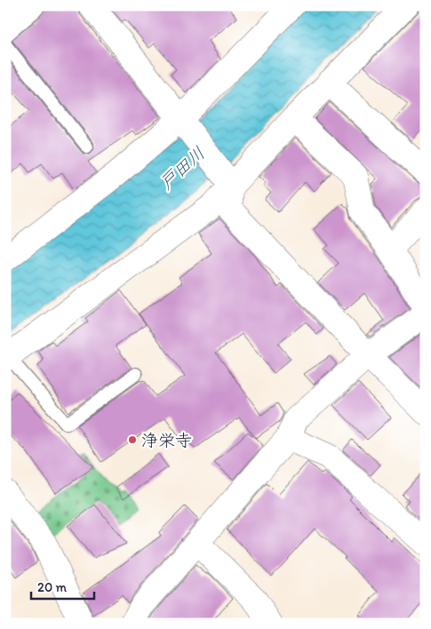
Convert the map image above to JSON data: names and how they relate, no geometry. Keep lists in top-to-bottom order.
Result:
{
  "water": ["戸田川"],
  "places": ["浄栄寺"],
  "scale_bar": "20 m"
}
